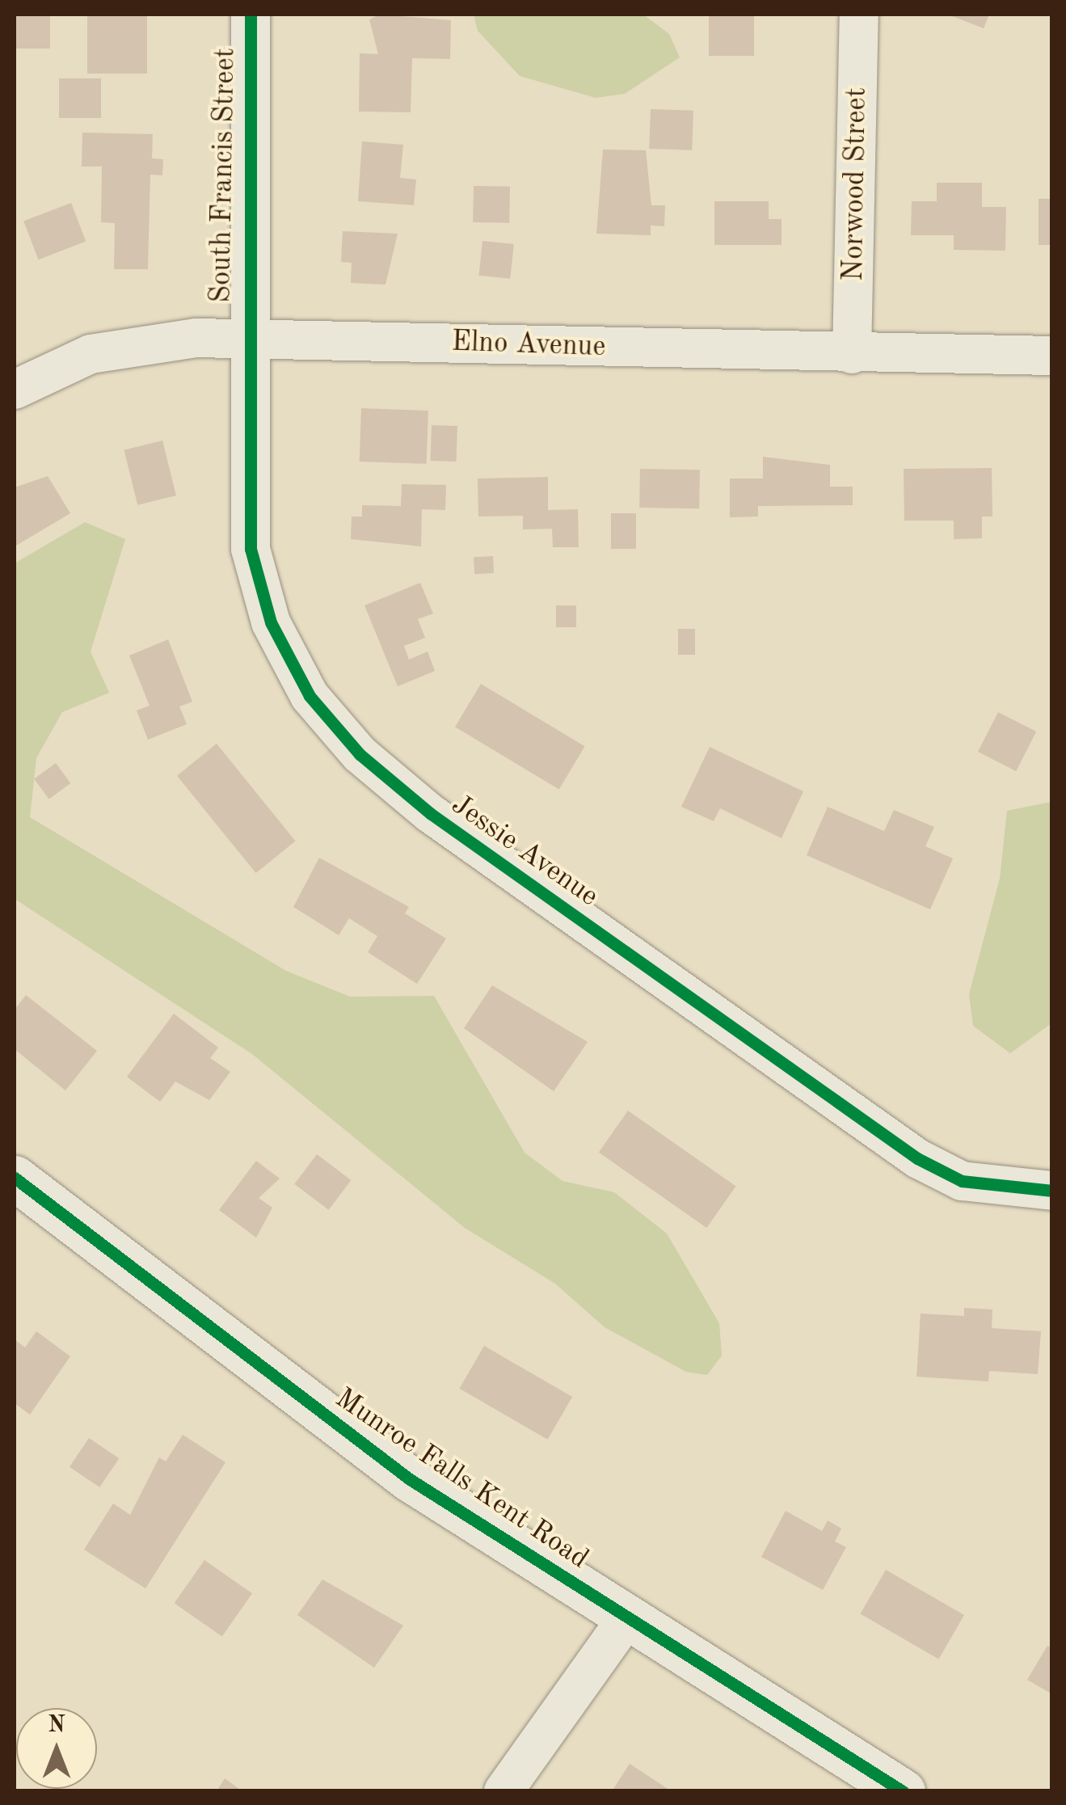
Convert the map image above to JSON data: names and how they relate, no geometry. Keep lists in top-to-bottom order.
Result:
{
  "streets": {
    "street": [
      "South Francis Street",
      "Norwood Street",
      "Elno Avenue",
      "Jessie Avenue",
      "Munroe Falls Kent Road"
    ]
  },
  "crossings": [
    ["South Francis Street", "Elno Avenue"],
    ["South Francis Street", "Jessie Avenue"],
    ["Norwood Street", "Elno Avenue"],
    ["Elno Avenue", "Jessie Avenue"]
  ],
  "north": "top"
}
